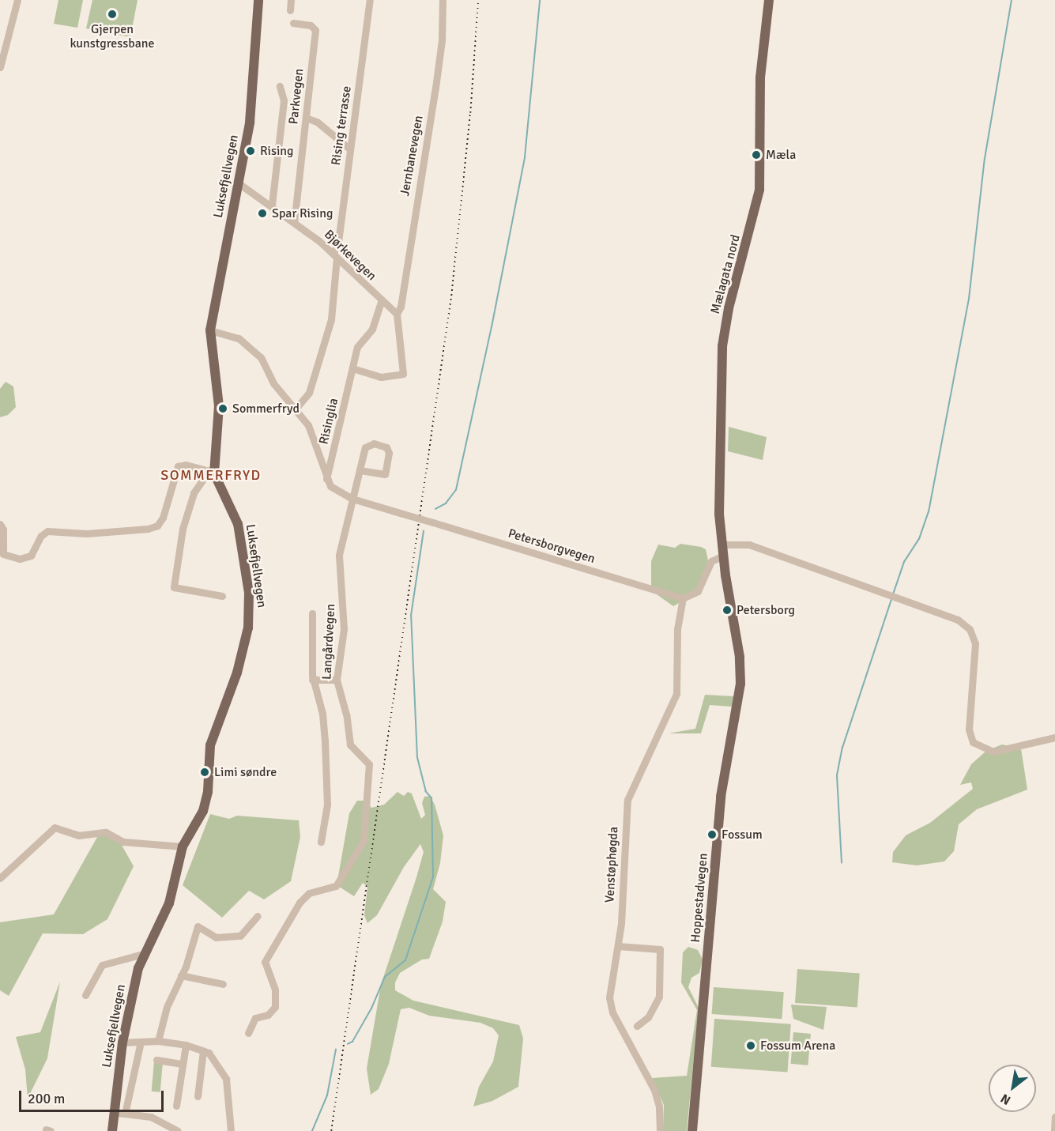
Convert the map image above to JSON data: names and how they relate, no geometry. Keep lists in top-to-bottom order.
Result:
{
  "streets": {
    "main road": ["Luksefjellvegen", "Mælagata nord", "Hoppestadvegen"],
    "street": [
      "Parkvegen",
      "Rising terrasse",
      "Jernbanevegen",
      "Bjørkevegen",
      "Risinglia",
      "Petersborgvegen",
      "Langårdvegen",
      "Venstøphøgda"
    ]
  },
  "crossings": [
    ["Parkvegen", "Bjørkevegen"],
    ["Rising terrasse", "Bjørkevegen"],
    ["Jernbanevegen", "Bjørkevegen"],
    ["Luksefjellvegen", "Bjørkevegen"],
    ["Bjørkevegen", "Risinglia"],
    ["Mælagata nord", "Hoppestadvegen"],
    ["Risinglia", "Petersborgvegen"],
    ["Petersborgvegen", "Langårdvegen"],
    ["Petersborgvegen", "Venstøphøgda"]
  ],
  "districts": ["SOMMERFRYD"],
  "places": [
    "Gjerpen kunstgressbane",
    "Rising",
    "Mæla",
    "Spar Rising",
    "Sommerfryd",
    "Petersborg",
    "Limi søndre",
    "Fossum",
    "Fossum Arena"
  ],
  "scale_bar": "200 m",
  "north": "bottom left"
}
